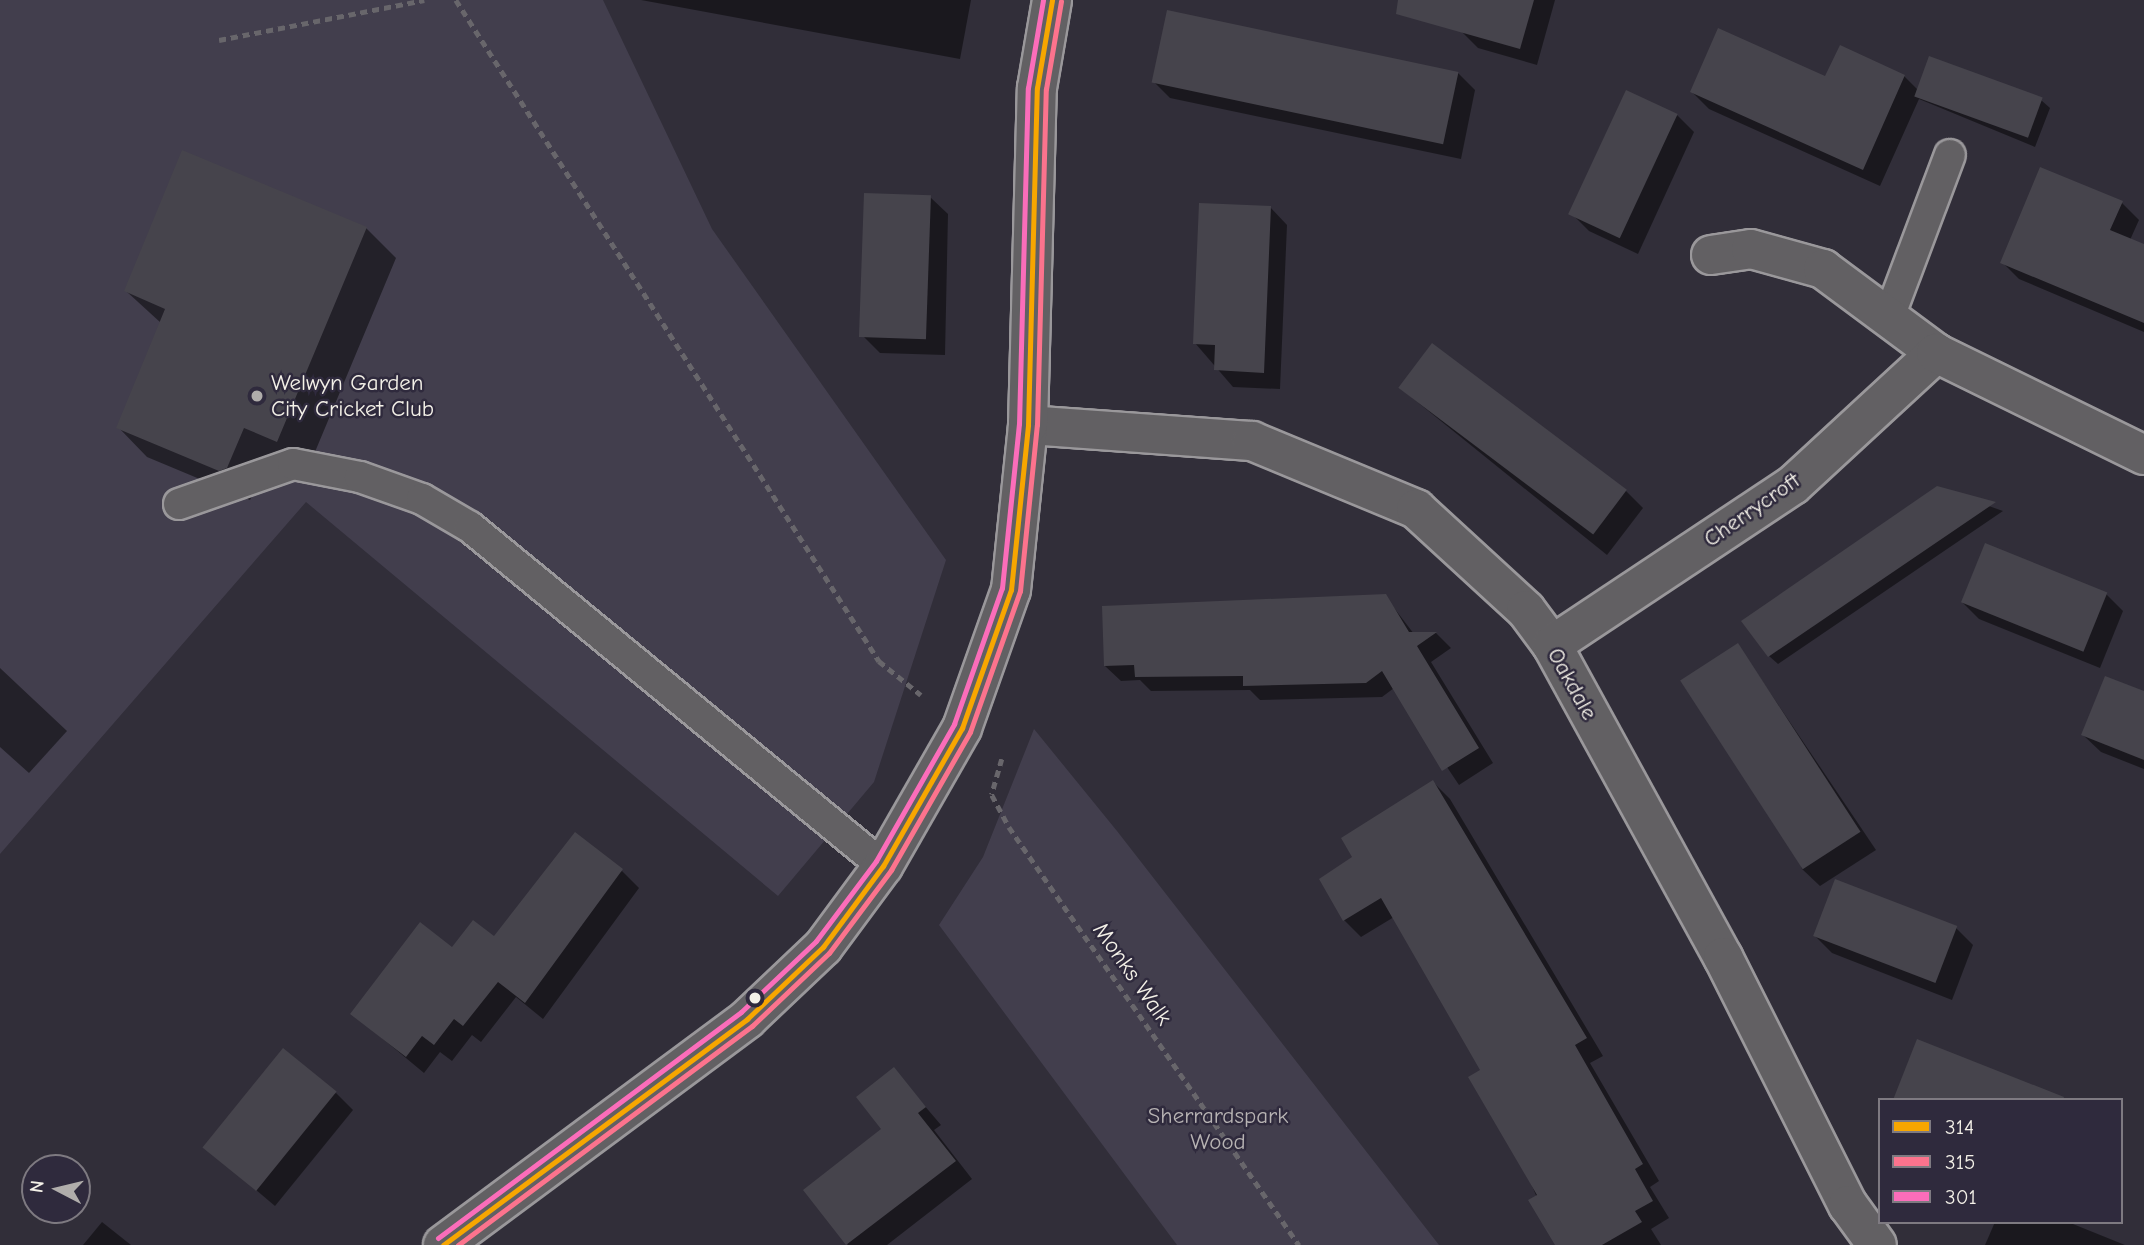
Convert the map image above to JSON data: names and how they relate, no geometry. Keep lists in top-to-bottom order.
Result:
{
  "streets": {
    "street": ["Cherrycroft", "Oakdale"],
    "path": ["Monks Walk"]
  },
  "crossings": [
    ["Cherrycroft", "Oakdale"]
  ],
  "parks": ["Sherrardspark Wood"],
  "places": ["Welwyn Garden City Cricket Club"],
  "lines": ["transit line 314", "transit line 301", "transit line 315"],
  "legend": ["314", "315", "301"],
  "north": "left"
}
